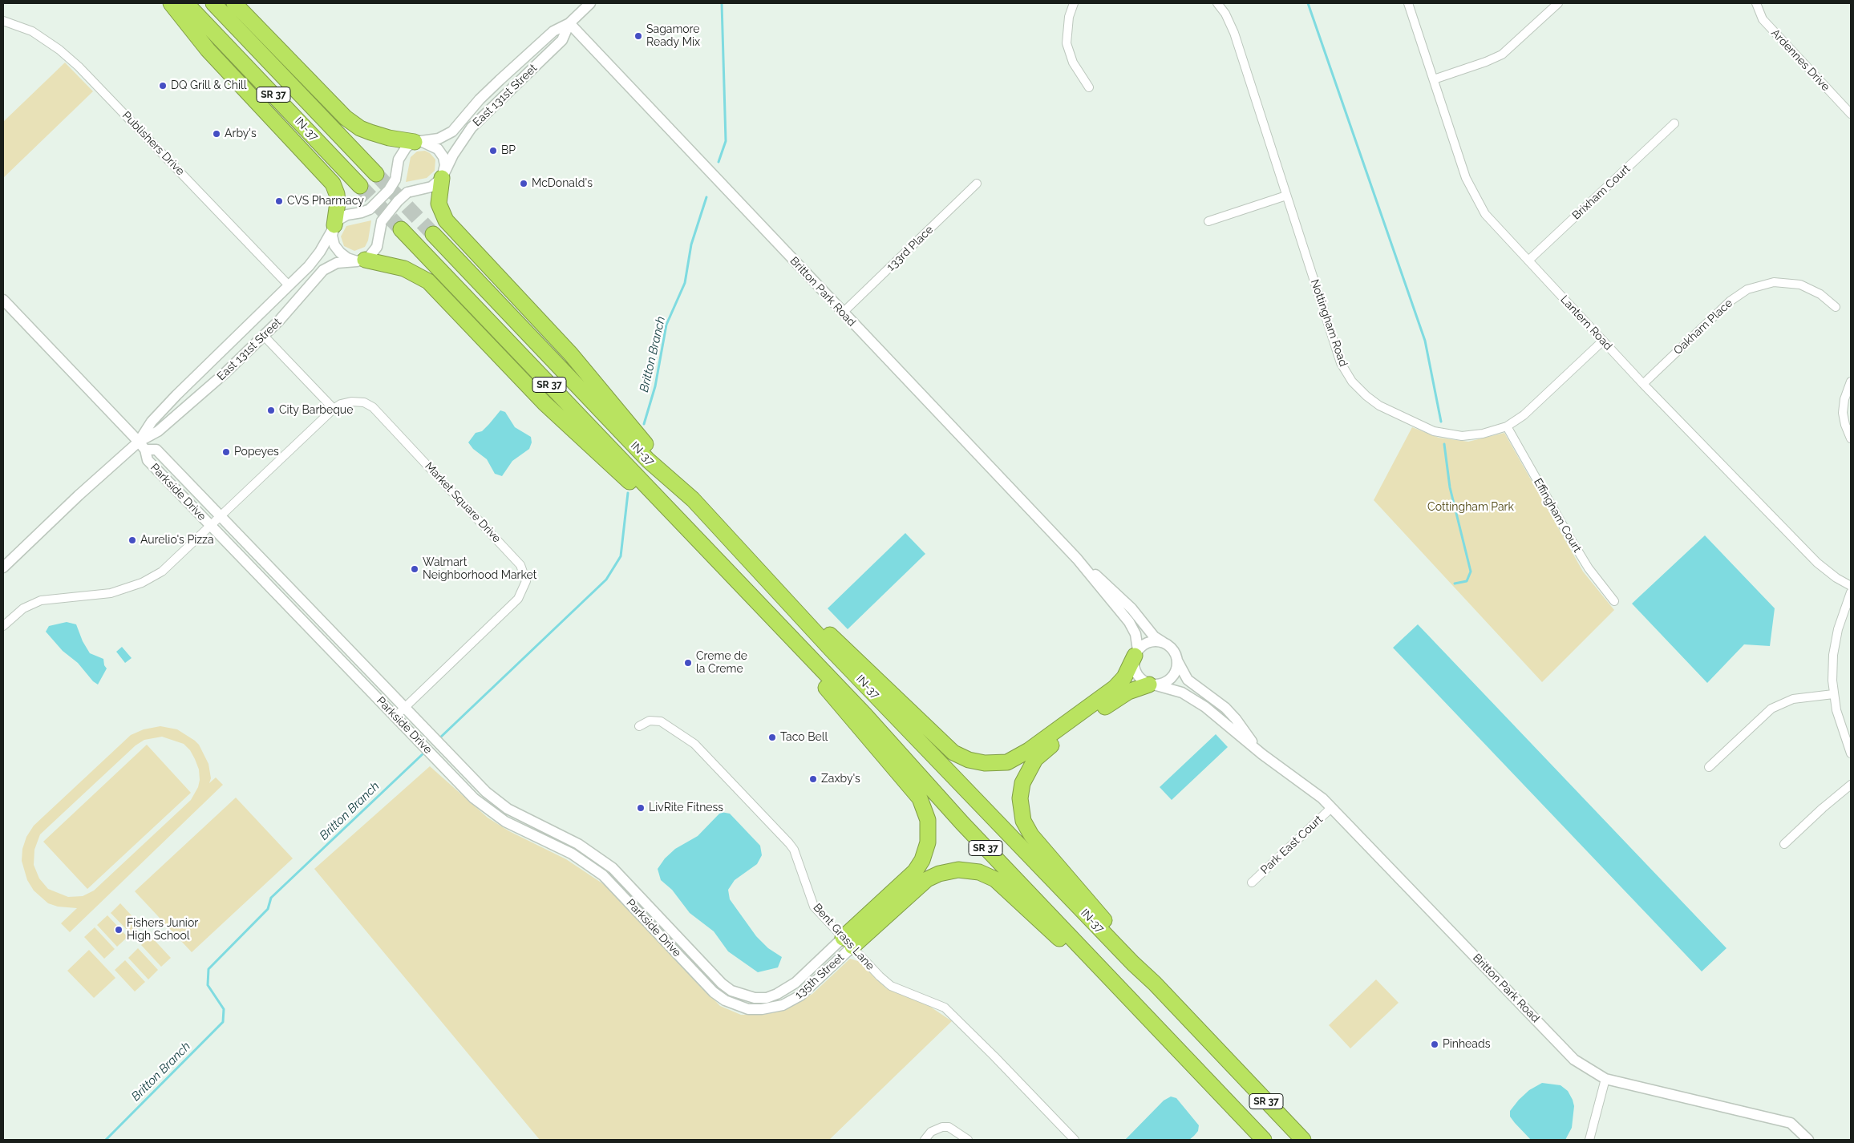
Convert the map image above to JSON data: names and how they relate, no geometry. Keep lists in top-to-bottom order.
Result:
{
  "streets": {
    "highway": ["SR 37", "IN-37"],
    "street": [
      "Ardennes Drive",
      "East 131st Street",
      "Publishers Drive",
      "Brixham Court",
      "133rd Place",
      "Britton Park Road",
      "Nottingham Road",
      "Lantern Road",
      "Oakham Place",
      "Parkside Drive",
      "Market Square Drive",
      "Effingham Court",
      "Park East Court",
      "Bent Grass Lane",
      "135th Street"
    ]
  },
  "crossings": [
    ["East 131st Street", "Publishers Drive"],
    ["East 131st Street", "Britton Park Road"],
    ["East 131st Street", "Parkside Drive"],
    ["Brixham Court", "Lantern Road"],
    ["133rd Place", "Britton Park Road"],
    ["Britton Park Road", "Park East Court"],
    ["Nottingham Road", "Lantern Road"],
    ["Nottingham Road", "Effingham Court"],
    ["Lantern Road", "Oakham Place"],
    ["Parkside Drive", "Market Square Drive"],
    ["Parkside Drive", "135th Street"],
    ["Bent Grass Lane", "135th Street"]
  ],
  "water": ["Britton Branch"],
  "parks": ["Cottingham Park"],
  "places": [
    "Sagamore Ready Mix",
    "DQ Grill & Chill",
    "Arby's",
    "BP",
    "McDonald's",
    "CVS Pharmacy",
    "City Barbeque",
    "Popeyes",
    "Aurelio's Pizza",
    "Walmart Neighborhood Market",
    "Creme de la Creme",
    "Taco Bell",
    "Zaxby's",
    "LivRite Fitness",
    "Fishers Junior High School",
    "Pinheads"
  ]
}
